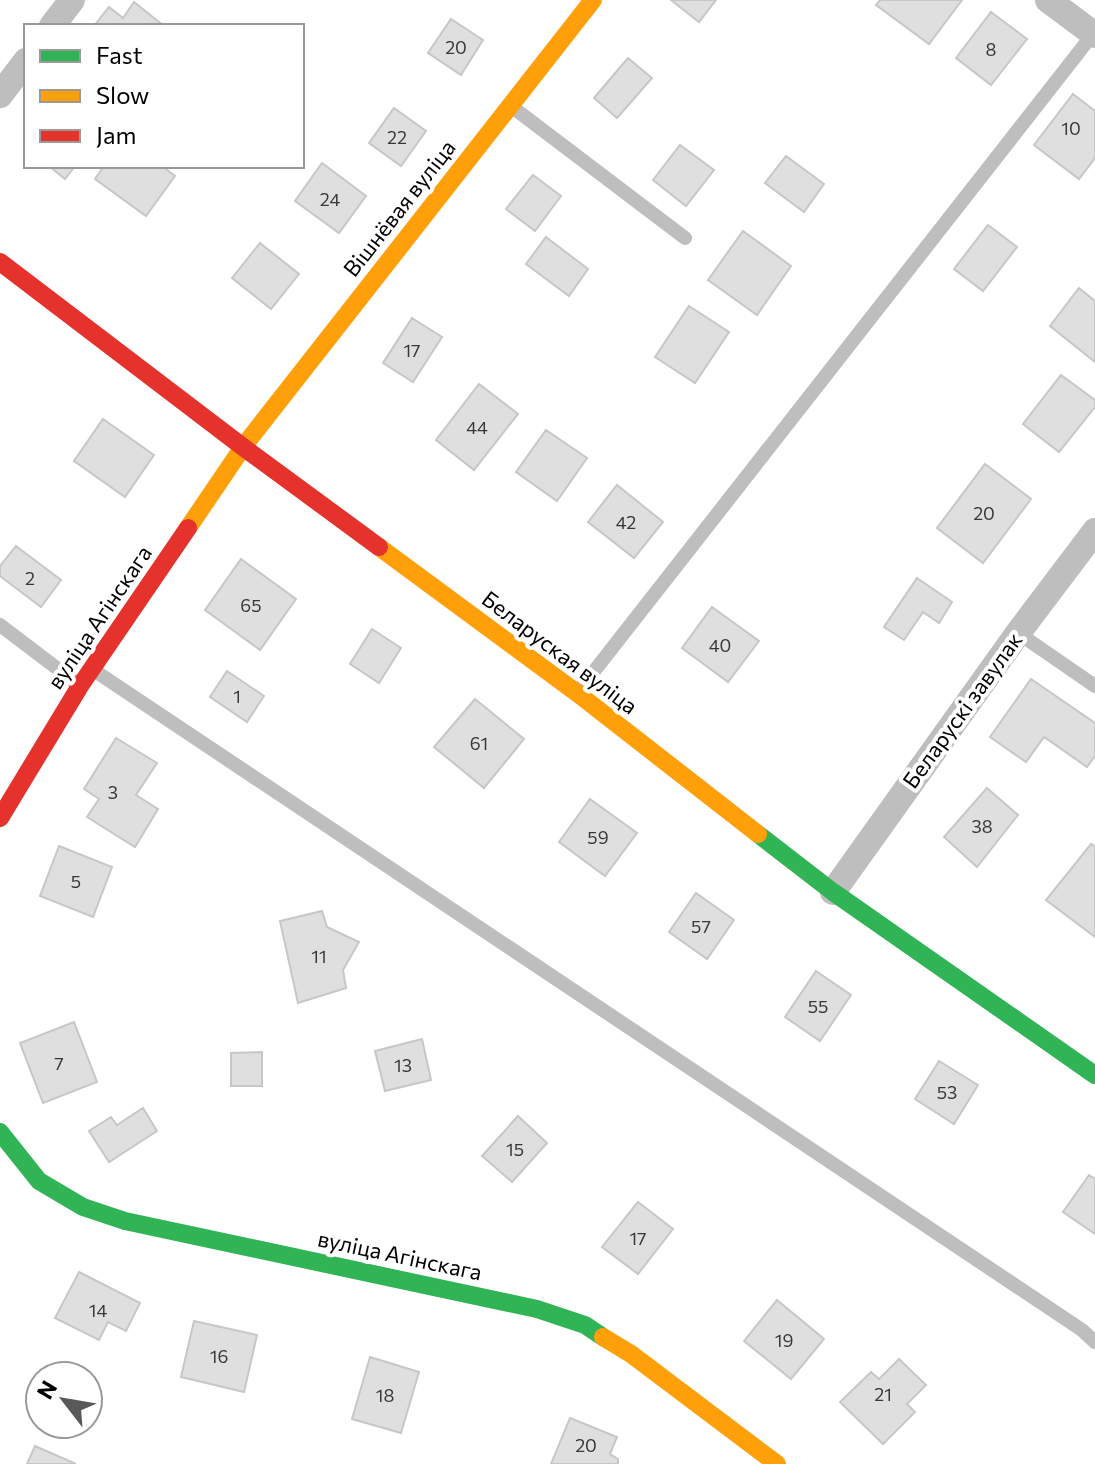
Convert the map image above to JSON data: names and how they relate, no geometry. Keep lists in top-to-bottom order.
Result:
{
  "streets": {
    "street": [
      "Вішнёвая вуліца",
      "вуліца Агінскага",
      "Беларуская вуліца",
      "Беларускі завулак"
    ]
  },
  "crossings": [
    ["Вішнёвая вуліца", "вуліца Агінскага"],
    ["Вішнёвая вуліца", "Беларуская вуліца"],
    ["вуліца Агінскага", "Беларуская вуліца"],
    ["Беларуская вуліца", "Беларускі завулак"]
  ],
  "house_numbers": [
    "20",
    "8",
    "10",
    "22",
    "24",
    "17",
    "44",
    "20",
    "42",
    "2",
    "65",
    "40",
    "1",
    "61",
    "3",
    "38",
    "59",
    "5",
    "57",
    "11",
    "55",
    "7",
    "13",
    "53",
    "15",
    "17",
    "14",
    "19",
    "16",
    "21",
    "18",
    "20"
  ],
  "legend": ["Fast", "Slow", "Jam"],
  "north": "top left"
}
